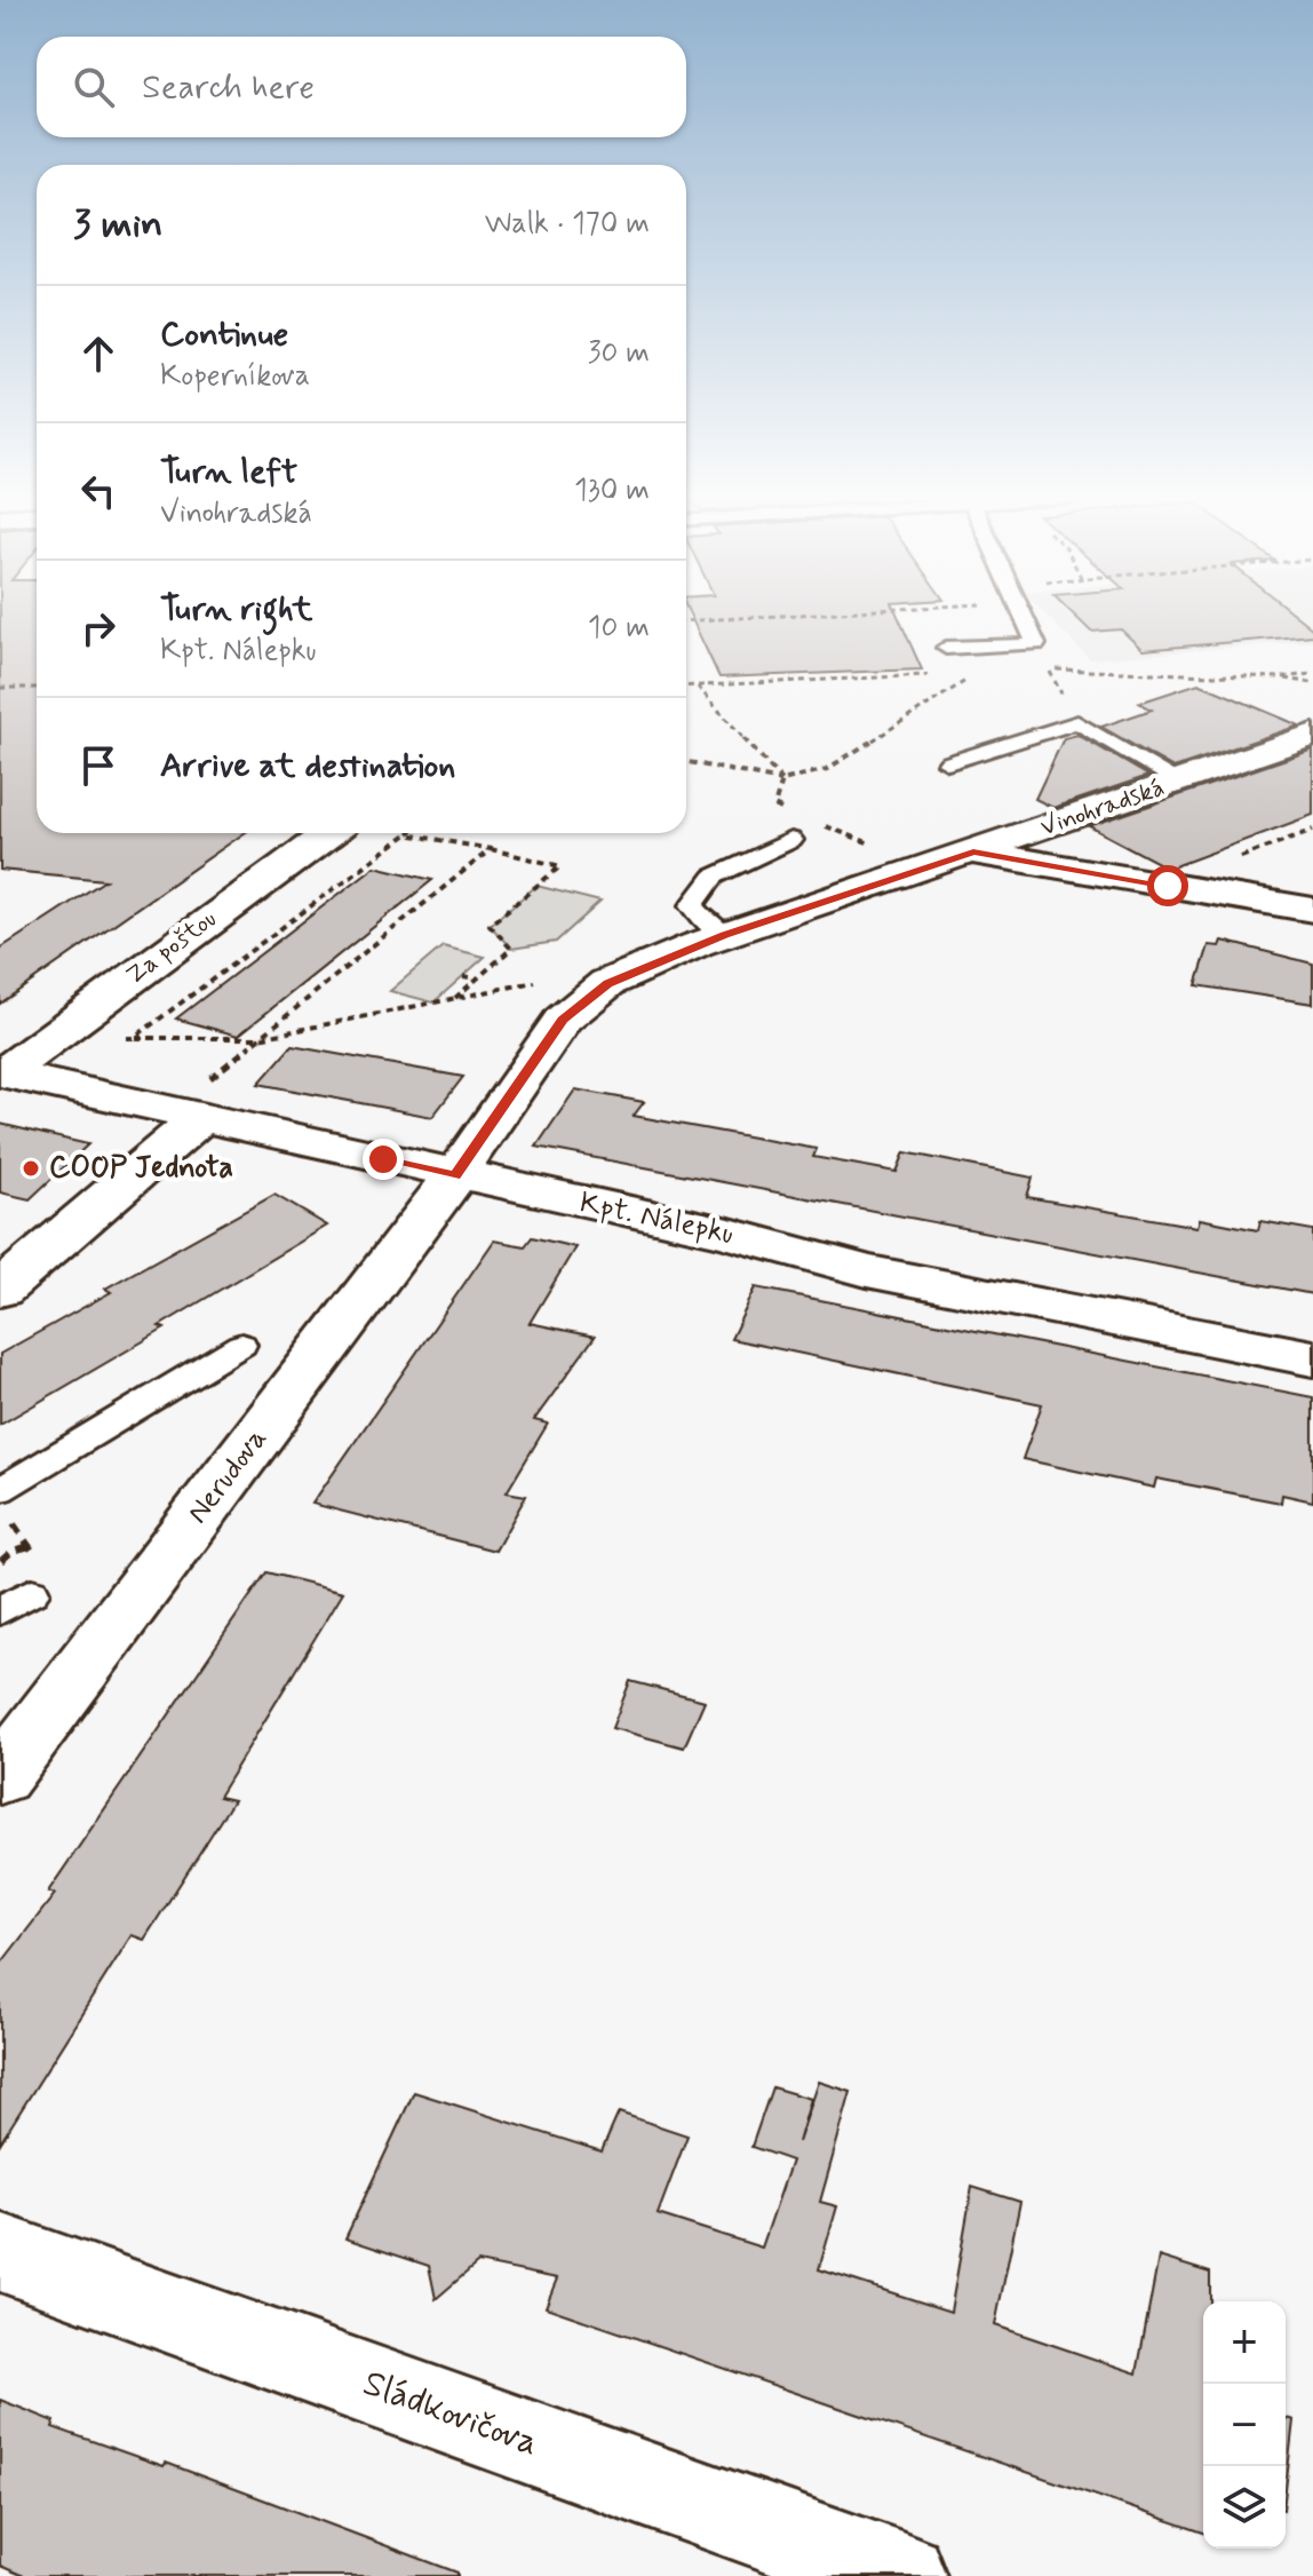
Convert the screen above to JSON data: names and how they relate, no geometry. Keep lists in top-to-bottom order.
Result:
{
  "streets": {
    "street": [
      "Vinohradská",
      "Za poštou",
      "Kpt. Nálepku",
      "Nerudova",
      "Sládkovičova"
    ]
  },
  "crossings": [
    ["Vinohradská", "Kpt. Nálepku"],
    ["Vinohradská", "Nerudova"],
    ["Za poštou", "Kpt. Nálepku"],
    ["Kpt. Nálepku", "Nerudova"]
  ],
  "places": ["COOP Jednota"],
  "page": {
    "search": "Search here",
    "heading": ["3 min", "Walk · 170 m"],
    "list": [
      ["Continue", "Koperníkova", "30 m"],
      ["Turn left", "Vinohradská", "130 m"],
      ["Turn right", "Kpt. Nálepku", "10 m"],
      "Arrive at destination"
    ],
    "map_buttons": ["+", "−"]
  }
}
